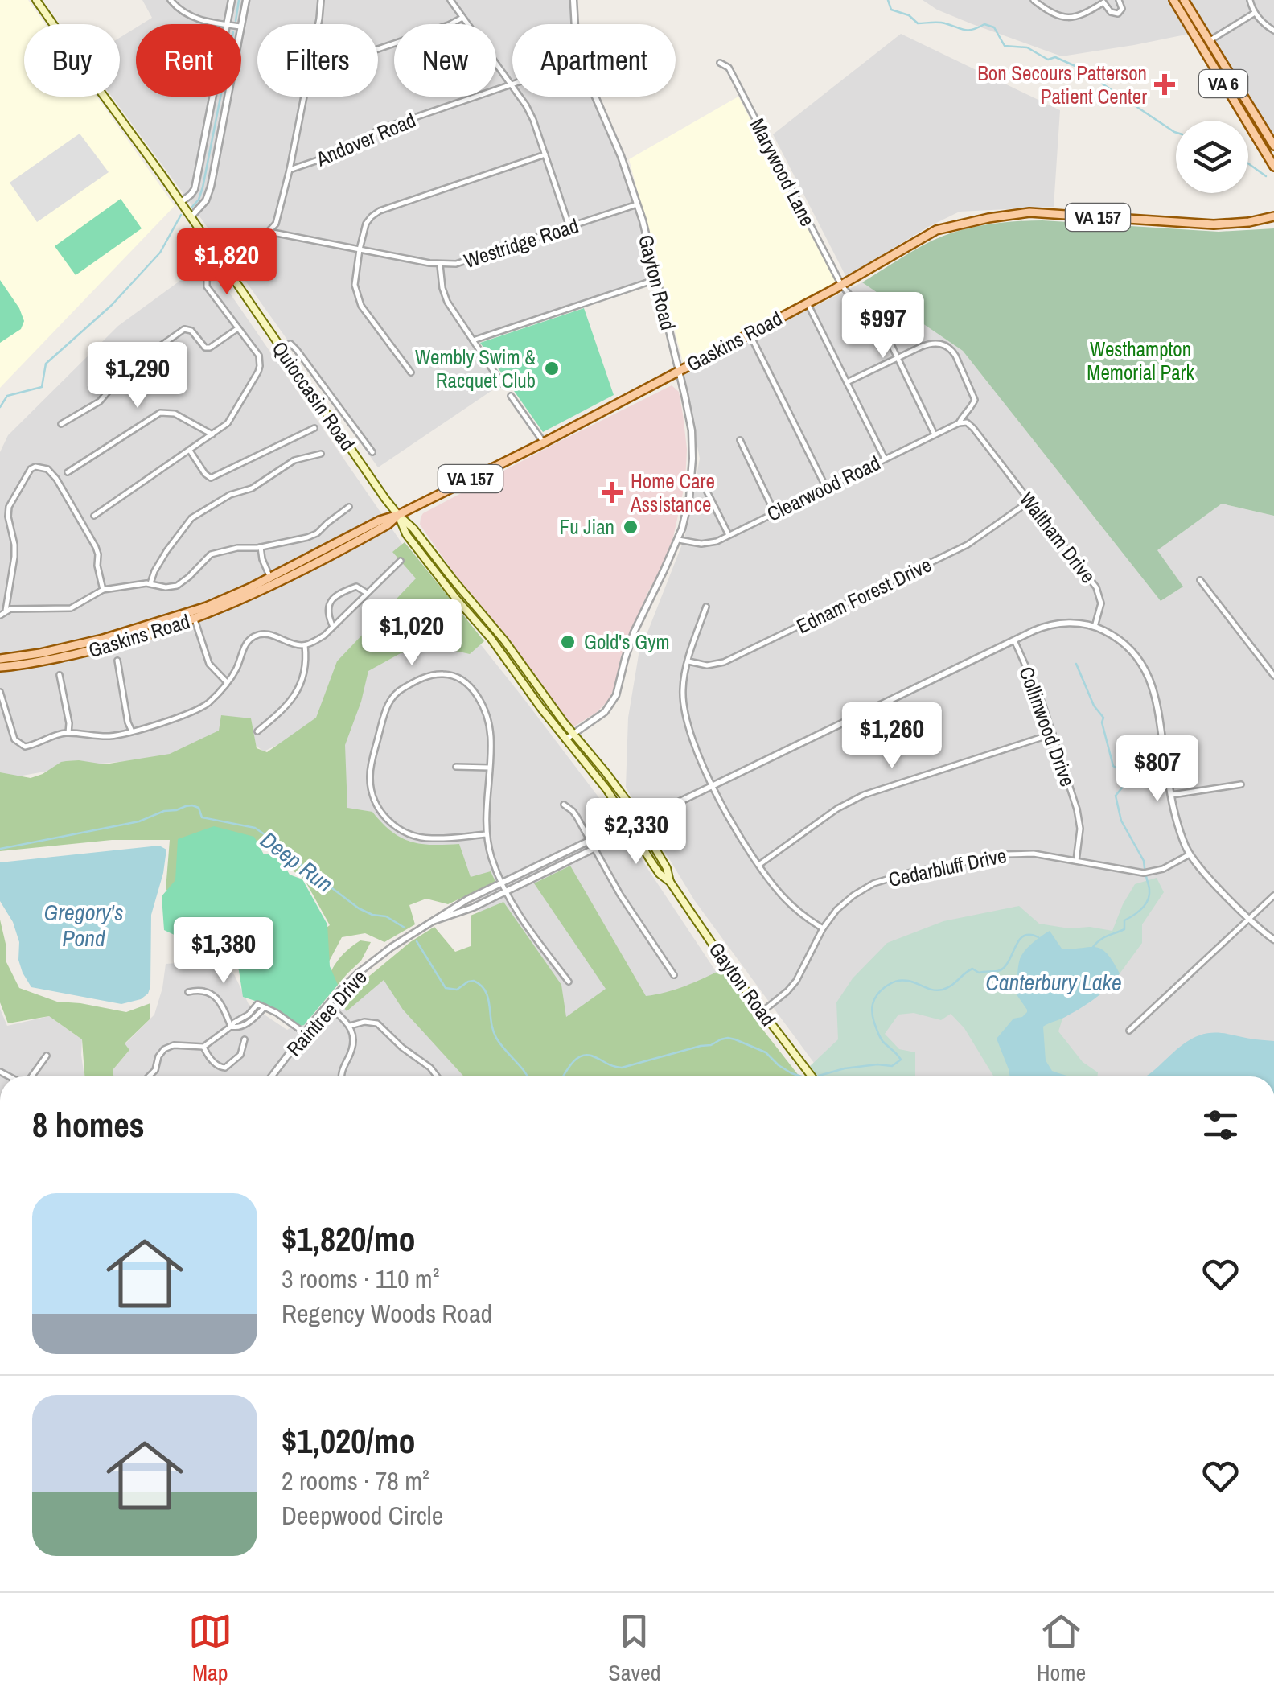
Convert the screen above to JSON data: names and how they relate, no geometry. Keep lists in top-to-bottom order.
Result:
{
  "streets": {
    "main road": [
      "VA 6",
      "VA 157",
      "Gayton Road",
      "Gaskins Road",
      "Quioccasin Road"
    ],
    "street": [
      "Andover Road",
      "Marywood Lane",
      "Westridge Road",
      "Clearwood Road",
      "Waltham Drive",
      "Ednam Forest Drive",
      "Collinwood Drive",
      "Cedarbluff Drive",
      "Raintree Drive"
    ]
  },
  "crossings": [
    ["Marywood Lane", "Gaskins Road"],
    ["Westridge Road", "Gayton Road"],
    ["Gayton Road", "Gaskins Road"],
    ["Gayton Road", "Quioccasin Road"],
    ["Gayton Road", "Clearwood Road"],
    ["Gayton Road", "Cedarbluff Drive"],
    ["Gayton Road", "Raintree Drive"],
    ["Gaskins Road", "Quioccasin Road"],
    ["Clearwood Road", "Waltham Drive"],
    ["Waltham Drive", "Ednam Forest Drive"],
    ["Collinwood Drive", "Cedarbluff Drive"]
  ],
  "water": ["Deep Run", "Gregory's Pond", "Canterbury Lake"],
  "parks": ["Westhampton Memorial Park"],
  "places": {
    "health": ["Bon Secours Patterson Patient Center", "Home Care Assistance"],
    "other": ["Wembly Swim & Racquet Club", "Fu Jian", "Gold's Gym"]
  },
  "page": {
    "chip": [
      "Buy",
      "Rent",
      "Filters",
      "New",
      "Apartment"
    ],
    "price": [
      "$1,820",
      "$997",
      "$1,290",
      "$1,020",
      "$1,260",
      "$807",
      "$2,330",
      "$1,380"
    ],
    "heading": "8 homes",
    "list": [
      {
        "name": "$1,820/mo",
        "note": "3 rooms · 110 m² · Regency Woods Road"
      },
      {
        "name": "$1,020/mo",
        "note": "2 rooms · 78 m² · Deepwood Circle"
      }
    ],
    "tabs": ["Map", "Saved", "Home"]
  }
}
